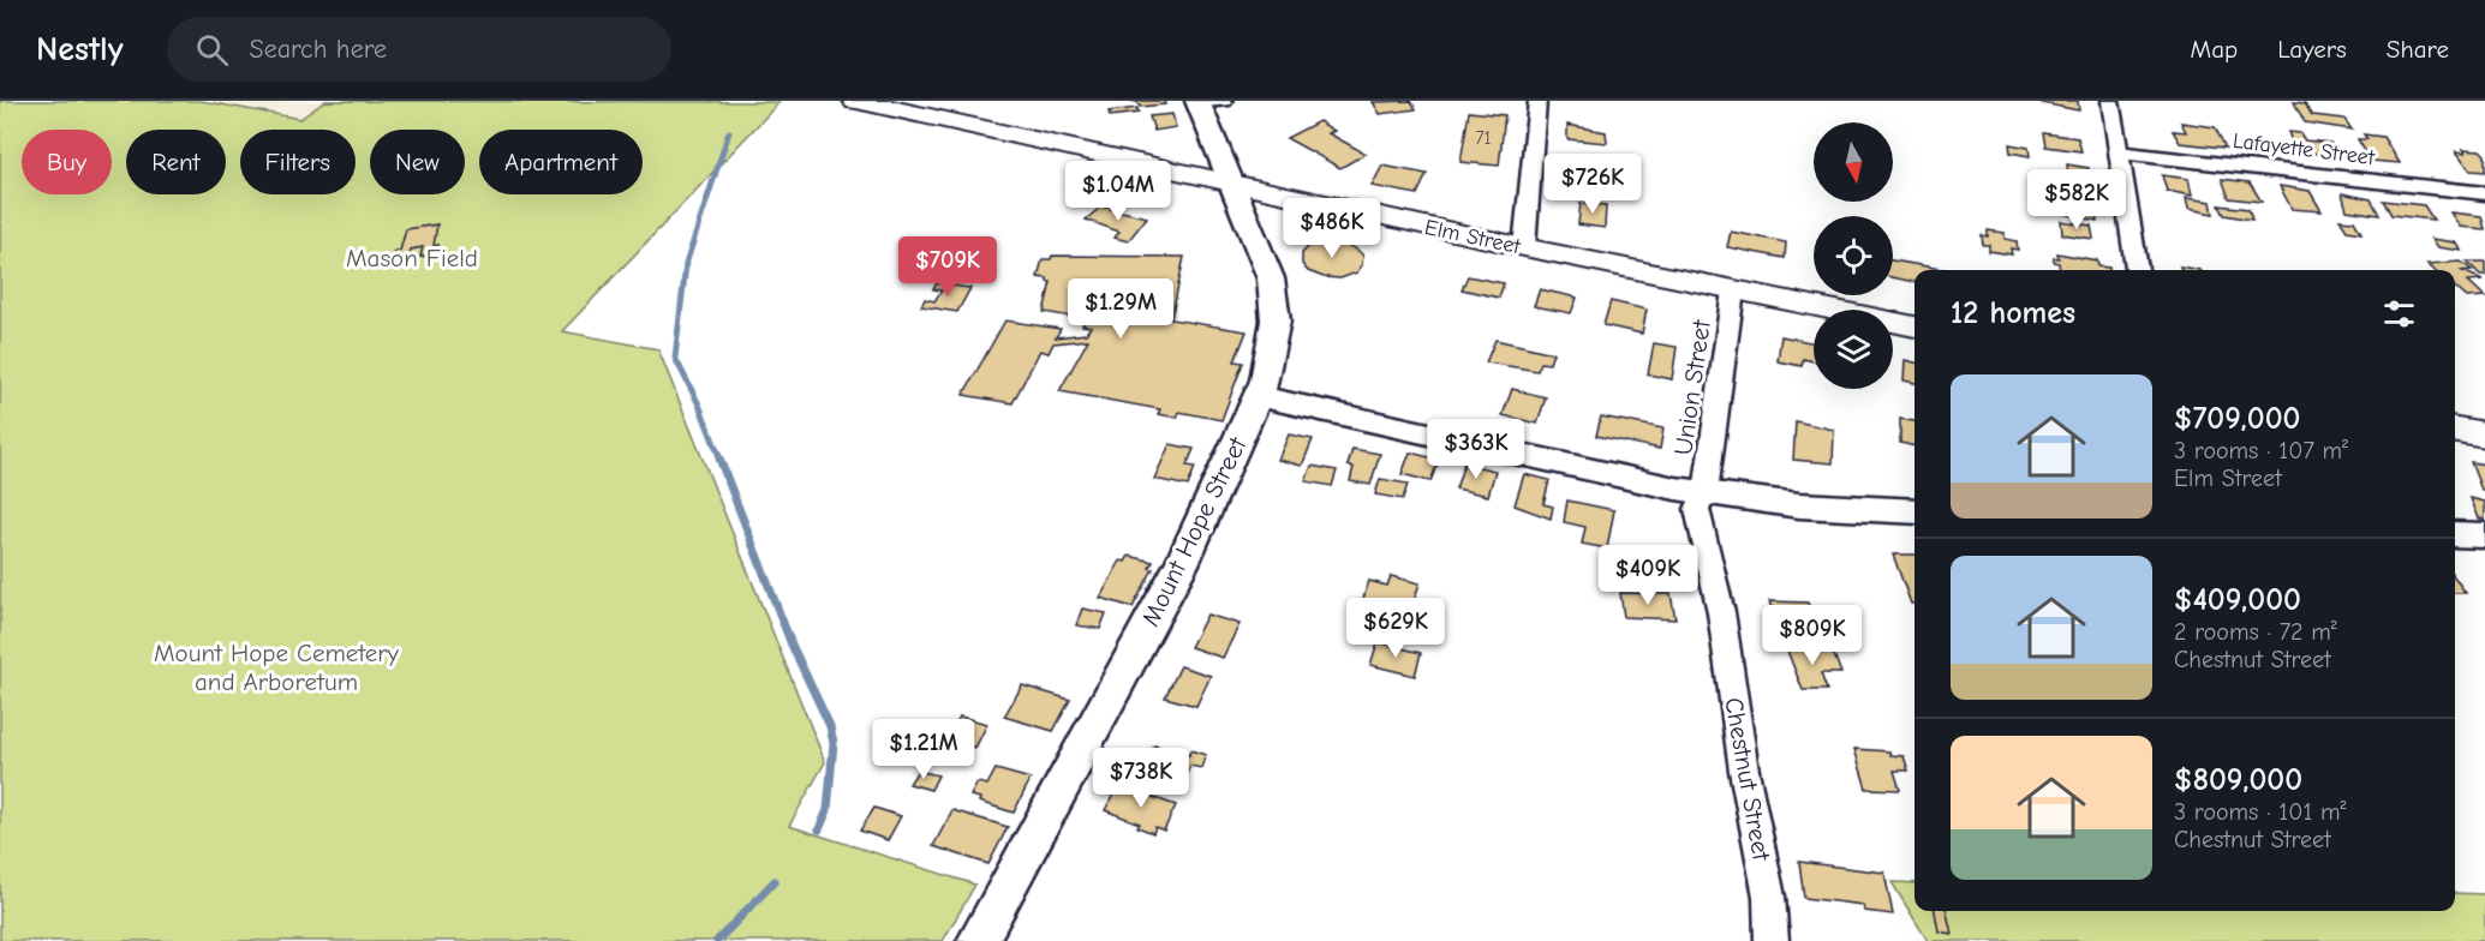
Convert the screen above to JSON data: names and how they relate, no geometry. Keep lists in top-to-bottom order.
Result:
{
  "streets": {
    "main road": ["Elm Street"],
    "street": [
      "Lafayette Street",
      "Union Street",
      "Mount Hope Street",
      "Chestnut Street"
    ]
  },
  "crossings": [
    ["Elm Street", "Union Street"],
    ["Elm Street", "Mount Hope Street"],
    ["Union Street", "Chestnut Street"]
  ],
  "parks": ["Mason Field", "Mount Hope Cemetery and Arboretum"],
  "house_numbers": ["71"],
  "north": "bottom",
  "page": {
    "header": "Nestly",
    "search": "Search here",
    "nav": ["Map", "Layers", "Share"],
    "chip": [
      "Buy",
      "Rent",
      "Filters",
      "New",
      "Apartment"
    ],
    "price": [
      "$726K",
      "$1.04M",
      "$582K",
      "$486K",
      "$709K",
      "$1.29M",
      "$363K",
      "$409K",
      "$629K",
      "$809K",
      "$1.21M",
      "$738K"
    ],
    "heading": "12 homes",
    "list": [
      {
        "name": "$709,000",
        "note": "3 rooms · 107 m² · Elm Street"
      },
      {
        "name": "$409,000",
        "note": "2 rooms · 72 m² · Chestnut Street"
      },
      {
        "name": "$809,000",
        "note": "3 rooms · 101 m² · Chestnut Street"
      }
    ]
  }
}
